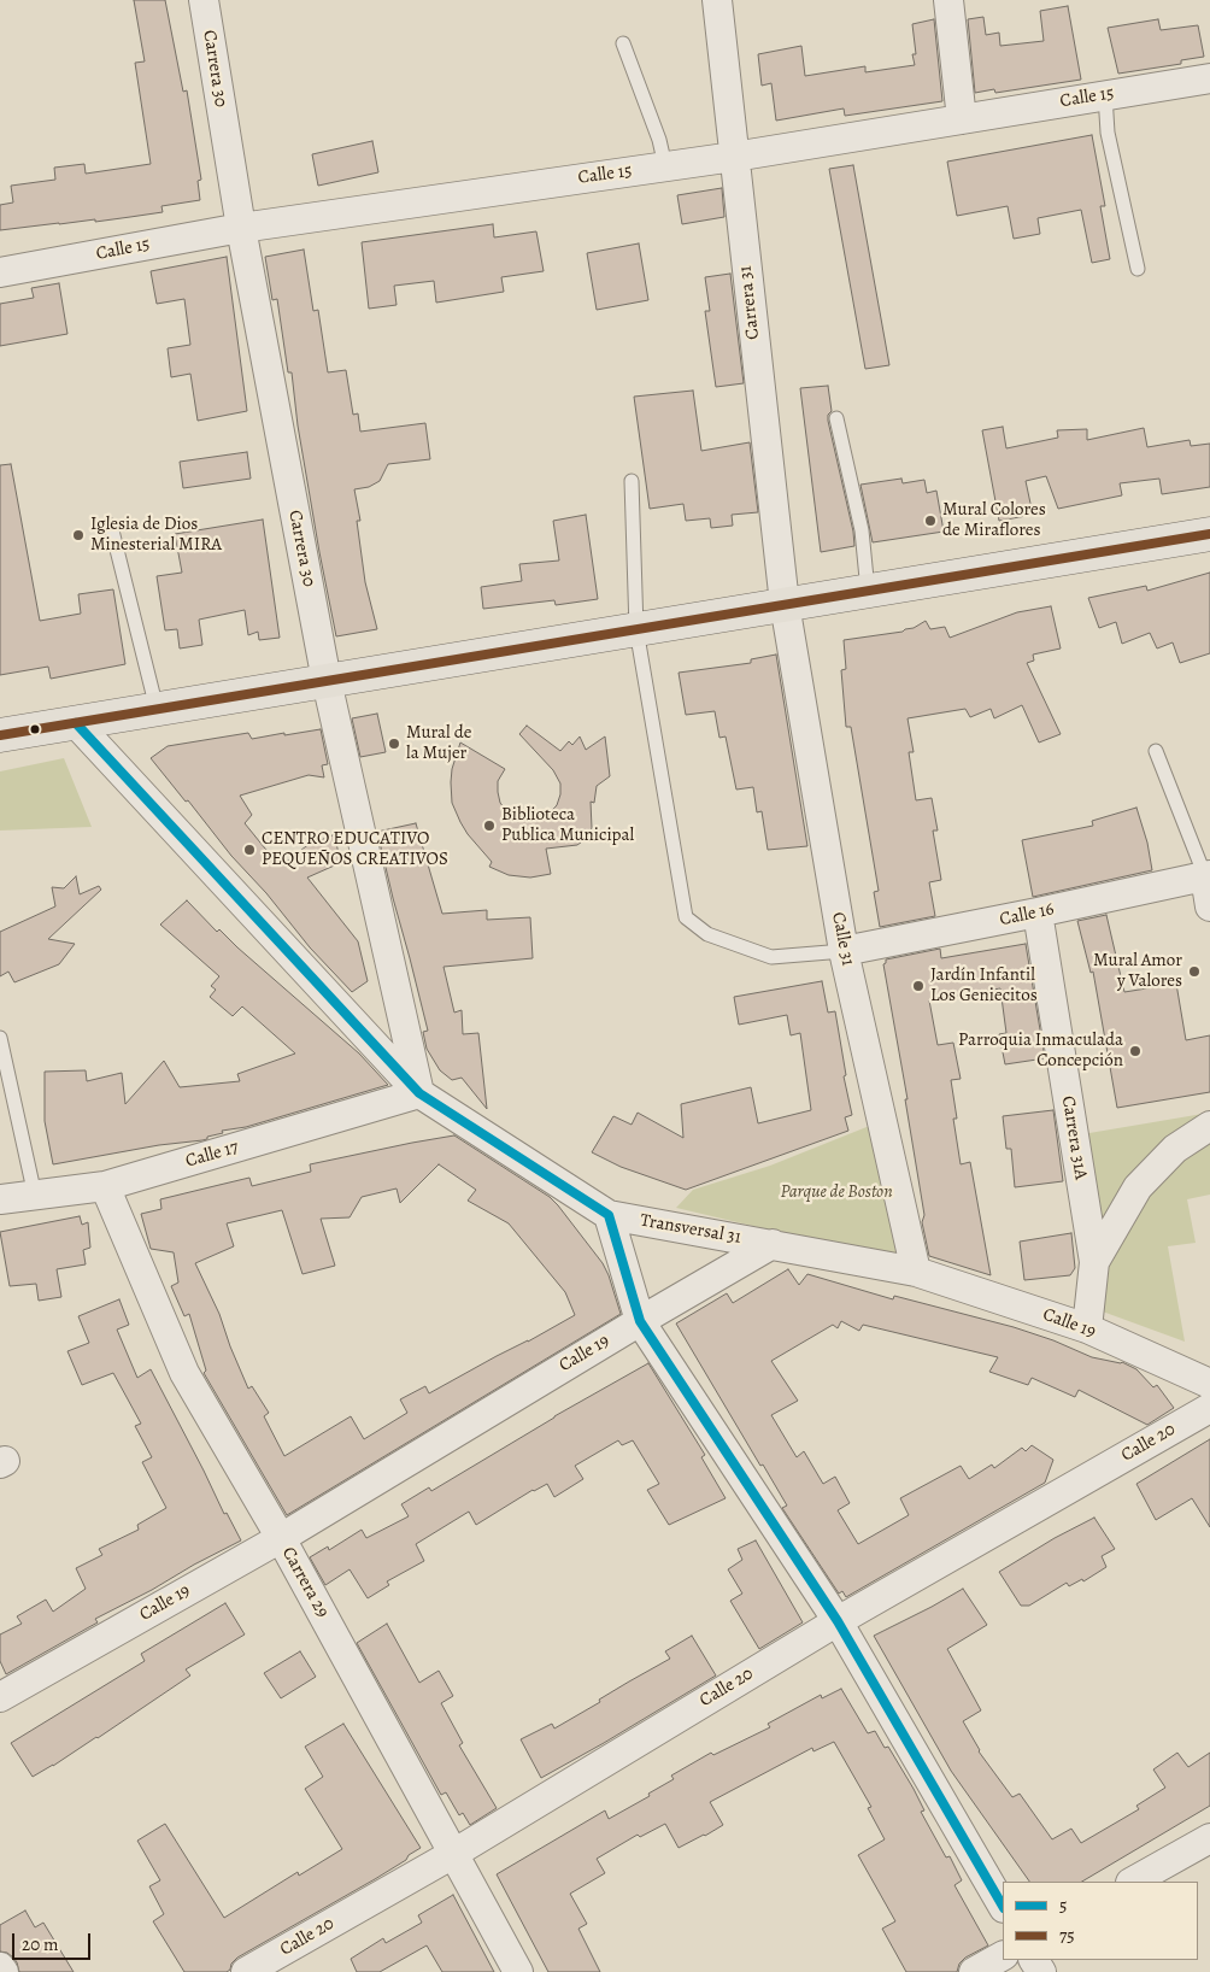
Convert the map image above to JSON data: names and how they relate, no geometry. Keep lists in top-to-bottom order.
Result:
{
  "streets": {
    "street": [
      "Carrera 30",
      "Calle 15",
      "Carrera 31",
      "Calle 16",
      "Calle 31",
      "Carrera 31A",
      "Calle 17",
      "Transversal 31",
      "Calle 19",
      "Calle 20",
      "Carrera 29"
    ]
  },
  "crossings": [
    ["Carrera 30", "Calle 15"],
    ["Carrera 30", "Calle 17"],
    ["Calle 15", "Carrera 31"],
    ["Carrera 31", "Calle 31"],
    ["Calle 16", "Calle 31"],
    ["Calle 16", "Carrera 31A"],
    ["Calle 31", "Calle 19"],
    ["Carrera 31A", "Calle 19"],
    ["Calle 17", "Carrera 29"],
    ["Transversal 31", "Calle 19"],
    ["Calle 19", "Carrera 29"],
    ["Calle 20", "Carrera 29"]
  ],
  "parks": ["Parque de Boston"],
  "places": [
    "Mural Colores de Miraflores",
    "Iglesia de Dios Minesterial MIRA",
    "Mural de la Mujer",
    "Biblioteca Publica Municipal",
    "CENTRO EDUCATIVO PEQUEÑOS CREATIVOS",
    "Mural Amor y Valores",
    "Jardín Infantil Los Geniecitos",
    "Parroquia Inmaculada Concepción"
  ],
  "lines": ["transit line 75", "transit line 5"],
  "legend": ["5", "75"],
  "scale_bar": "20 m"
}
